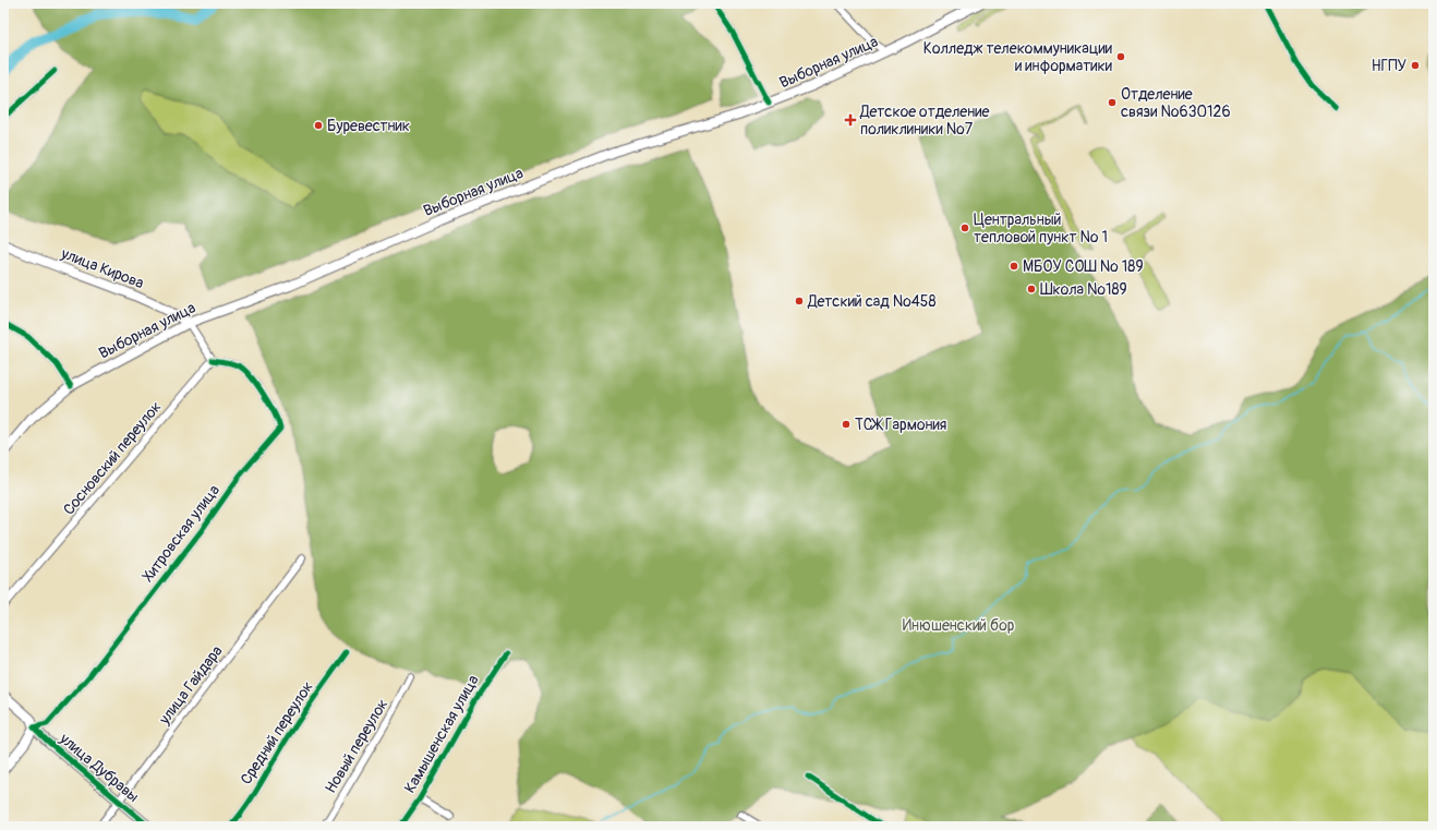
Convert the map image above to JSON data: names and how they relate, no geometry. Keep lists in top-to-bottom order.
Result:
{
  "streets": {
    "main road": ["Выборная улица", "улица Кирова", "улица Дубравы"],
    "street": [
      "Сосновский переулок",
      "Хитровская улица",
      "улица Гайдара",
      "Средний переулок",
      "Камышенская улица",
      "Новый переулок"
    ]
  },
  "crossings": [
    ["Выборная улица", "улица Кирова"],
    ["Сосновский переулок", "Хитровская улица"],
    ["Хитровская улица", "улица Дубравы"],
    ["улица Гайдара", "улица Дубравы"]
  ],
  "parks": ["Инюшенский бор"],
  "places": {
    "other": [
      "Колледж телекоммуникации и информатики",
      "НГПУ",
      "Отделение связи №630126",
      "Буревестник",
      "Центральный тепловой пункт № 1",
      "МБОУ СОШ № 189",
      "Школа №189",
      "Детский сад №458",
      "ТСЖ Гармония"
    ],
    "health": ["Детское отделение поликлиники №7"]
  }
}
